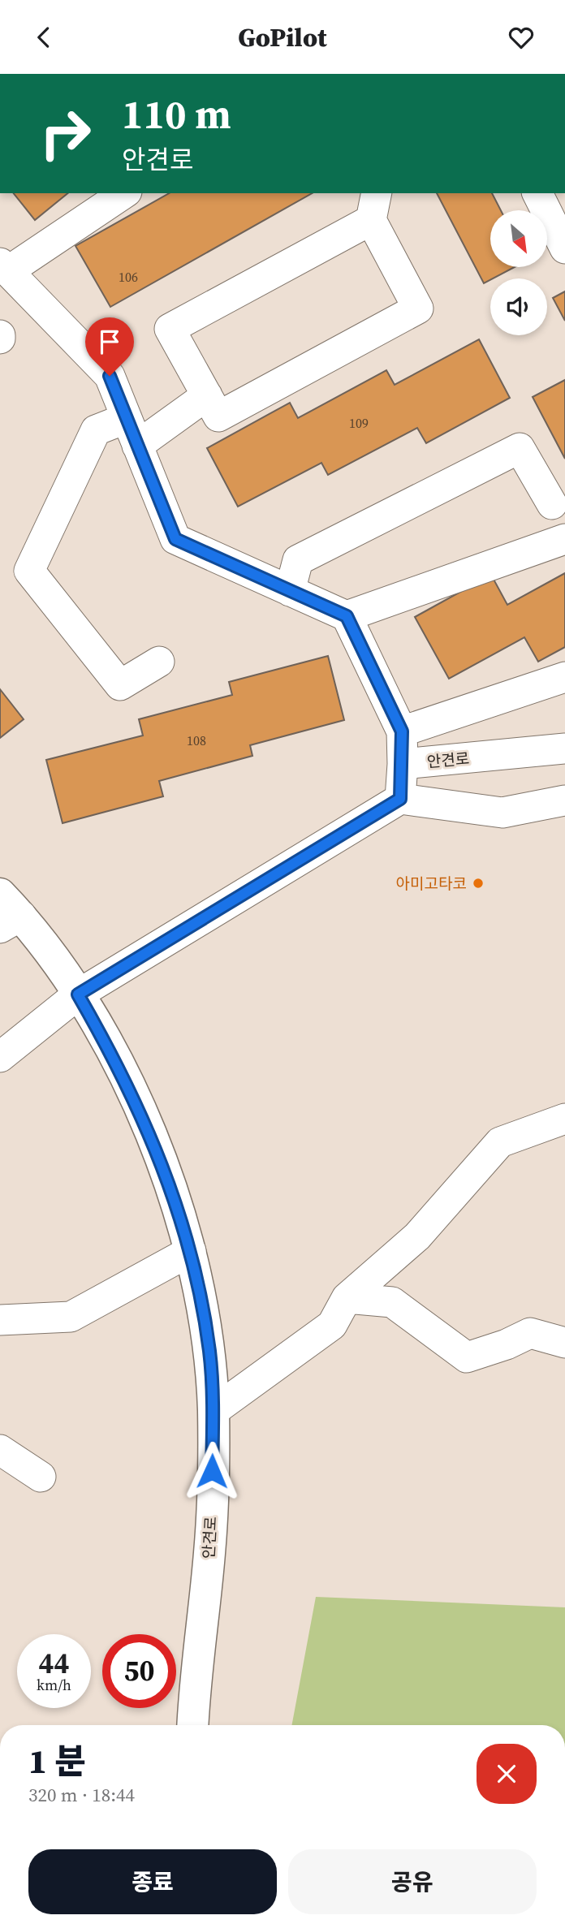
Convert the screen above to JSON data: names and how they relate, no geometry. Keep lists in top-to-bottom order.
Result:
{
  "streets": {
    "main road": ["안견로"]
  },
  "places": ["아미고타코"],
  "house_numbers": ["106", "109", "108"],
  "north": "bottom right",
  "page": {
    "header": "GoPilot",
    "turn": ["110 m", "안견로"],
    "speed": "44 km/h",
    "limit": "50",
    "heading": ["1 분", "320 m · 18:44"],
    "buttons": ["종료", "공유"]
  }
}
